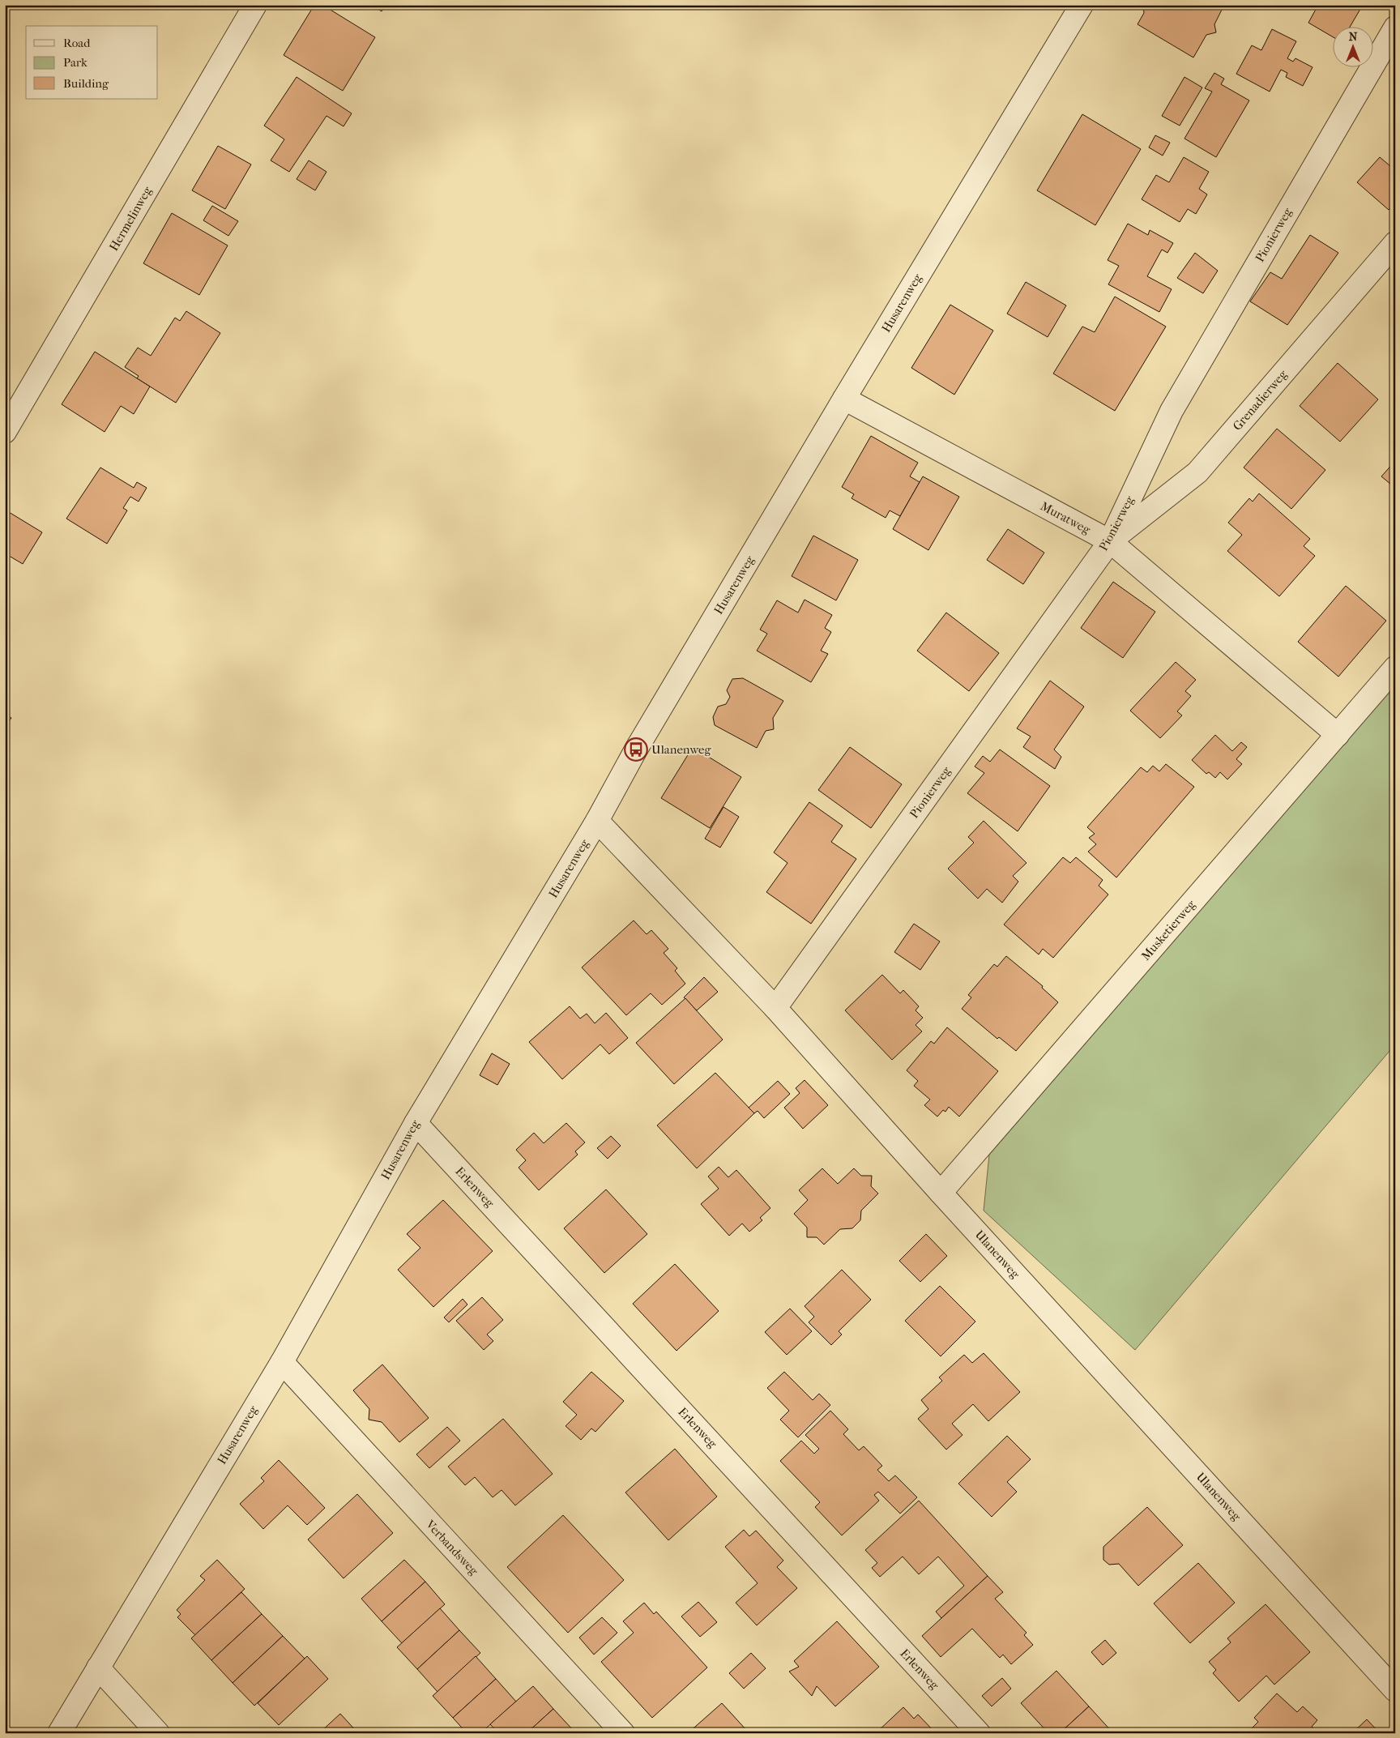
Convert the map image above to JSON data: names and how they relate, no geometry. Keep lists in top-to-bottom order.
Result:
{
  "streets": {
    "street": [
      "Hermelinweg",
      "Pionierweg",
      "Husarenweg",
      "Grenadierweg",
      "Muratweg",
      "Musketierweg",
      "Erlenweg",
      "Ulanenweg",
      "Verbandsweg"
    ]
  },
  "crossings": [
    ["Pionierweg", "Grenadierweg"],
    ["Pionierweg", "Muratweg"],
    ["Pionierweg", "Ulanenweg"],
    ["Husarenweg", "Muratweg"],
    ["Husarenweg", "Erlenweg"],
    ["Husarenweg", "Ulanenweg"],
    ["Husarenweg", "Verbandsweg"],
    ["Grenadierweg", "Muratweg"],
    ["Muratweg", "Musketierweg"],
    ["Musketierweg", "Ulanenweg"]
  ],
  "places": {
    "bus stop": ["Ulanenweg"]
  },
  "legend": ["Road", "Park", "Building"],
  "north": "top"
}
